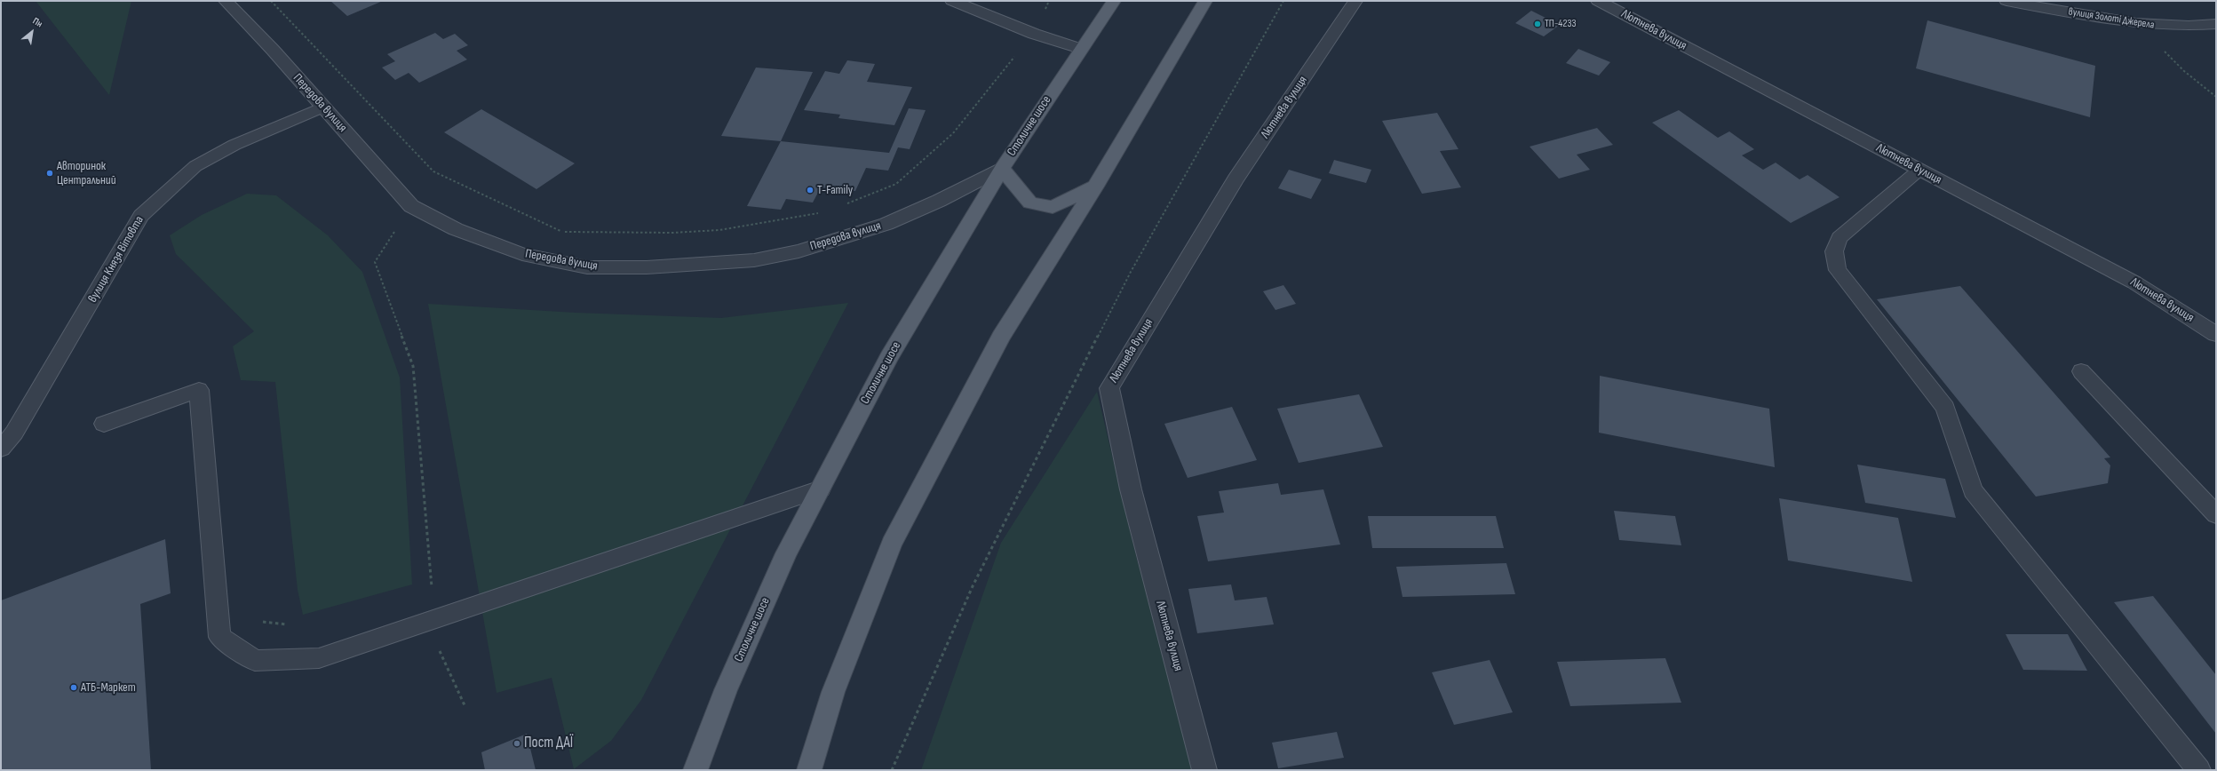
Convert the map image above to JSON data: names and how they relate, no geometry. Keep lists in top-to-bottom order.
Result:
{
  "streets": {
    "main road": ["Столичне шосе"],
    "street": ["вулиця Золоті Джерела", "Лютнева вулиця", "Передова вулиця"],
    "lane": ["вулиця Князя Вітовта"]
  },
  "crossings": [
    ["Передова вулиця", "Столичне шосе"],
    ["Передова вулиця", "вулиця Князя Вітовта"]
  ],
  "places": [
    "ТП-4233",
    "Авторинок Центральний",
    "T-Family",
    "АТБ-Маркет",
    "Пост ДАЇ"
  ],
  "north": "top right"
}
